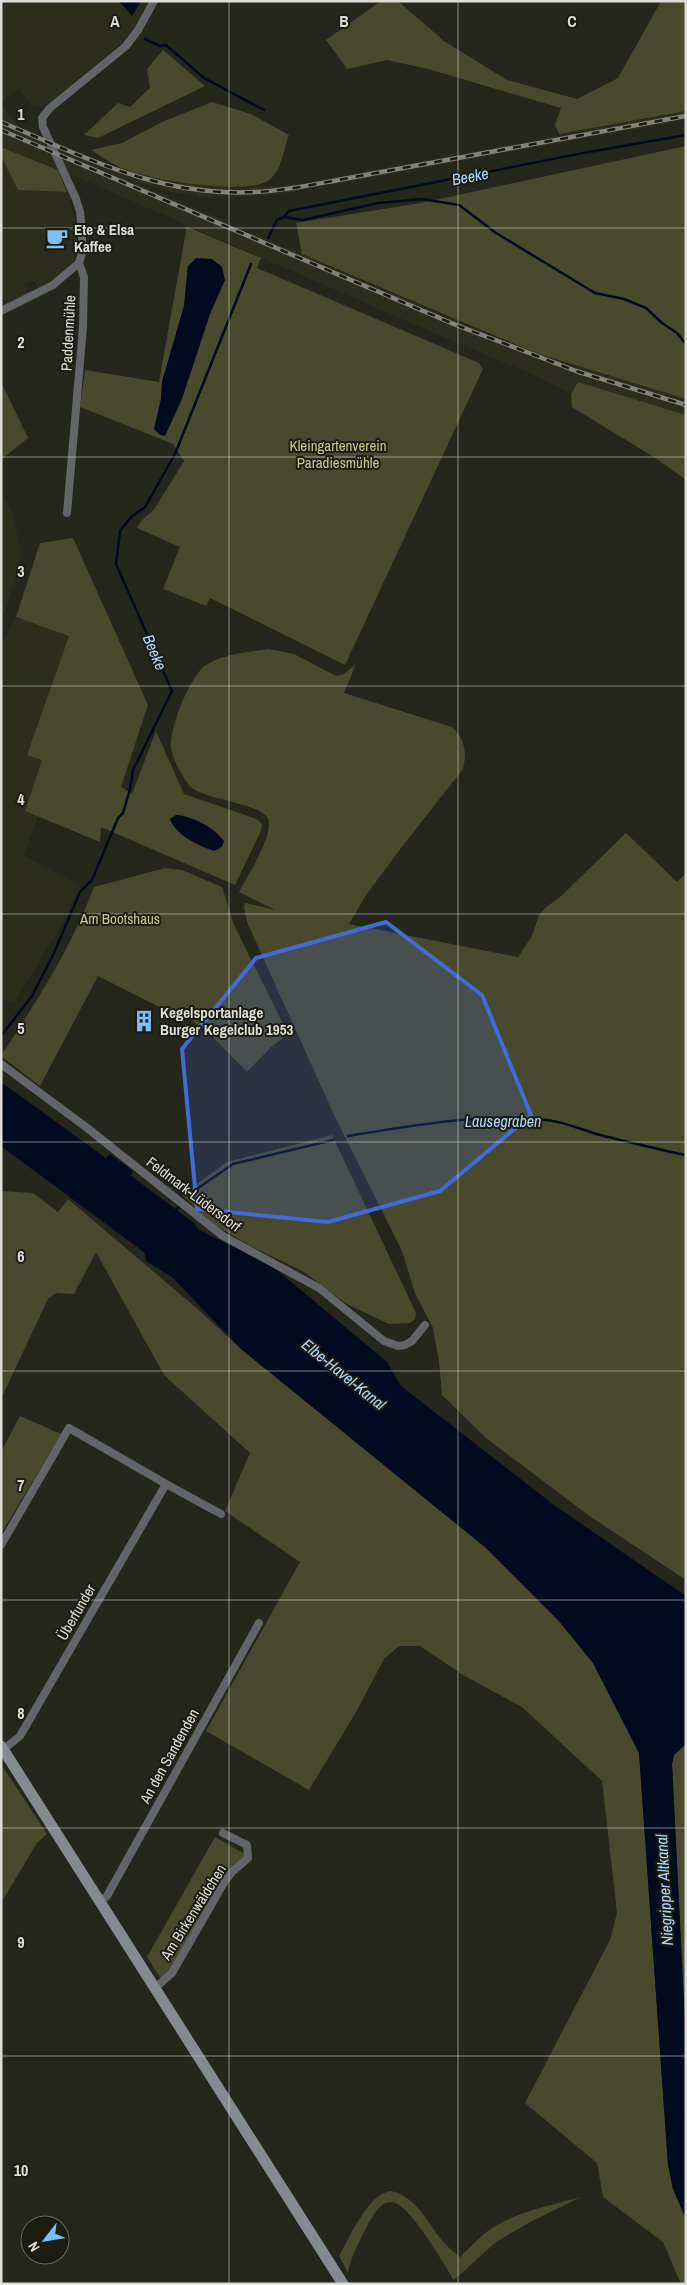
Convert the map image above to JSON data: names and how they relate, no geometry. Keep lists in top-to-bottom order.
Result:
{
  "streets": {
    "street": [
      "Paddenmühle",
      "Feldmark-Lüdersdorf",
      "Überfunder",
      "An den Sandenden",
      "Am Birkenwäldchen"
    ]
  },
  "water": [
    "Beeke",
    "Lausegraben",
    "Elbe-Havel-Kanal",
    "Niegripper Altkanal"
  ],
  "parks": ["Kleingartenverein Paradiesmühle", "Am Bootshaus"],
  "places": {
    "cafe": ["Ete & Elsa Kaffee"],
    "building": ["Kegelsportanlage Burger Kegelclub 1953"]
  },
  "north": "bottom left",
  "grid": {
    "columns": ["A", "B", "C"],
    "rows": [
      "1",
      "2",
      "3",
      "4",
      "5",
      "6",
      "7",
      "8",
      "9",
      "10"
    ]
  }
}
